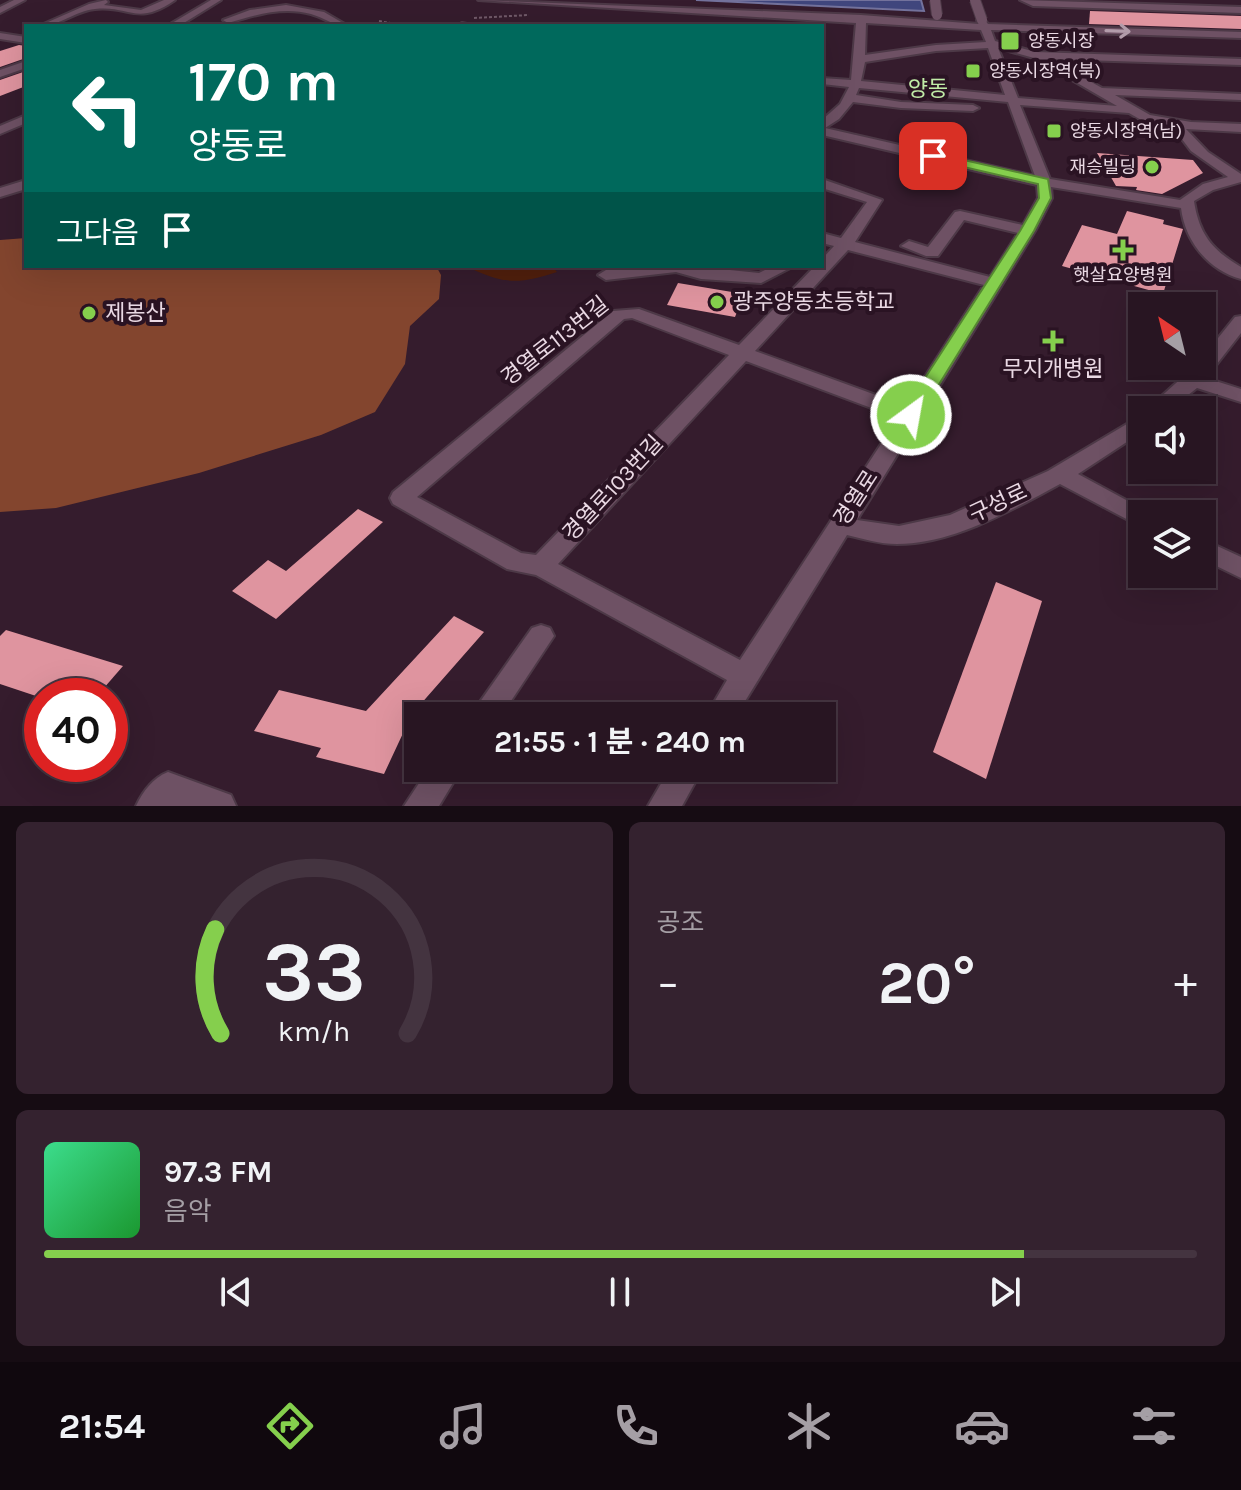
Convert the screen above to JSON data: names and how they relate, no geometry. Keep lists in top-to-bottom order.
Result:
{
  "streets": {
    "street": [
      "경열로113번길",
      "경열로103번길",
      "경열로",
      "구성로"
    ]
  },
  "crossings": [
    ["경열로113번길", "경열로103번길"],
    ["경열로113번길", "경열로"],
    ["경열로", "구성로"]
  ],
  "districts": ["양동"],
  "places": {
    "transit": ["양동시장", "양동시장역(북)", "양동시장역(남)"],
    "other": ["재승빌딩", "광주양동초등학교", "제봉산"],
    "health": ["햇살요양병원", "무지개병원"]
  },
  "north": "top left",
  "page": {
    "turn": ["170 m", "양동로"],
    "then": "그다음",
    "limit": "40",
    "trip": "21:55 · 1 분 · 240 m",
    "tile": "공조",
    "heat": ["−", "20°", "+"],
    "song": ["97.3 FM", "음악"],
    "tabs": "21:54",
    "gauge": ["33", "km/h"]
  }
}
